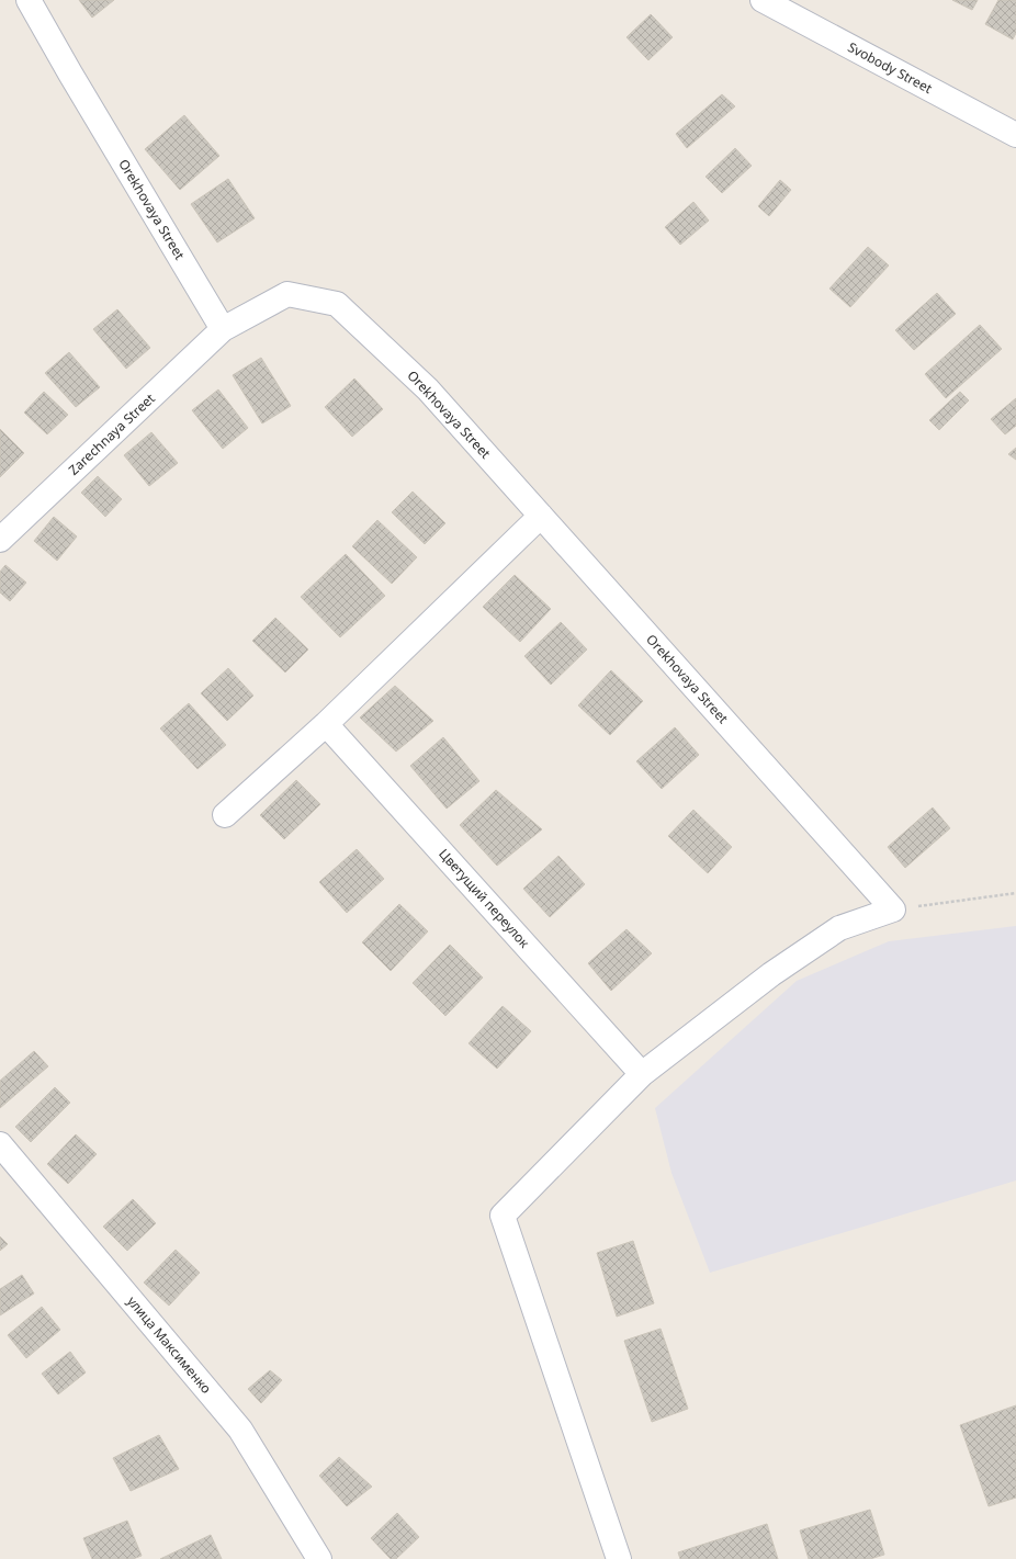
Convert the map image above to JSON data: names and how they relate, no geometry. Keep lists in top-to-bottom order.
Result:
{
  "streets": {
    "street": [
      "Svobody Street",
      "Orekhovaya Street",
      "Zarechnaya Street",
      "Цветущий переулок",
      "улица Максименко"
    ]
  },
  "crossings": [
    ["Orekhovaya Street", "Zarechnaya Street"]
  ]
}
